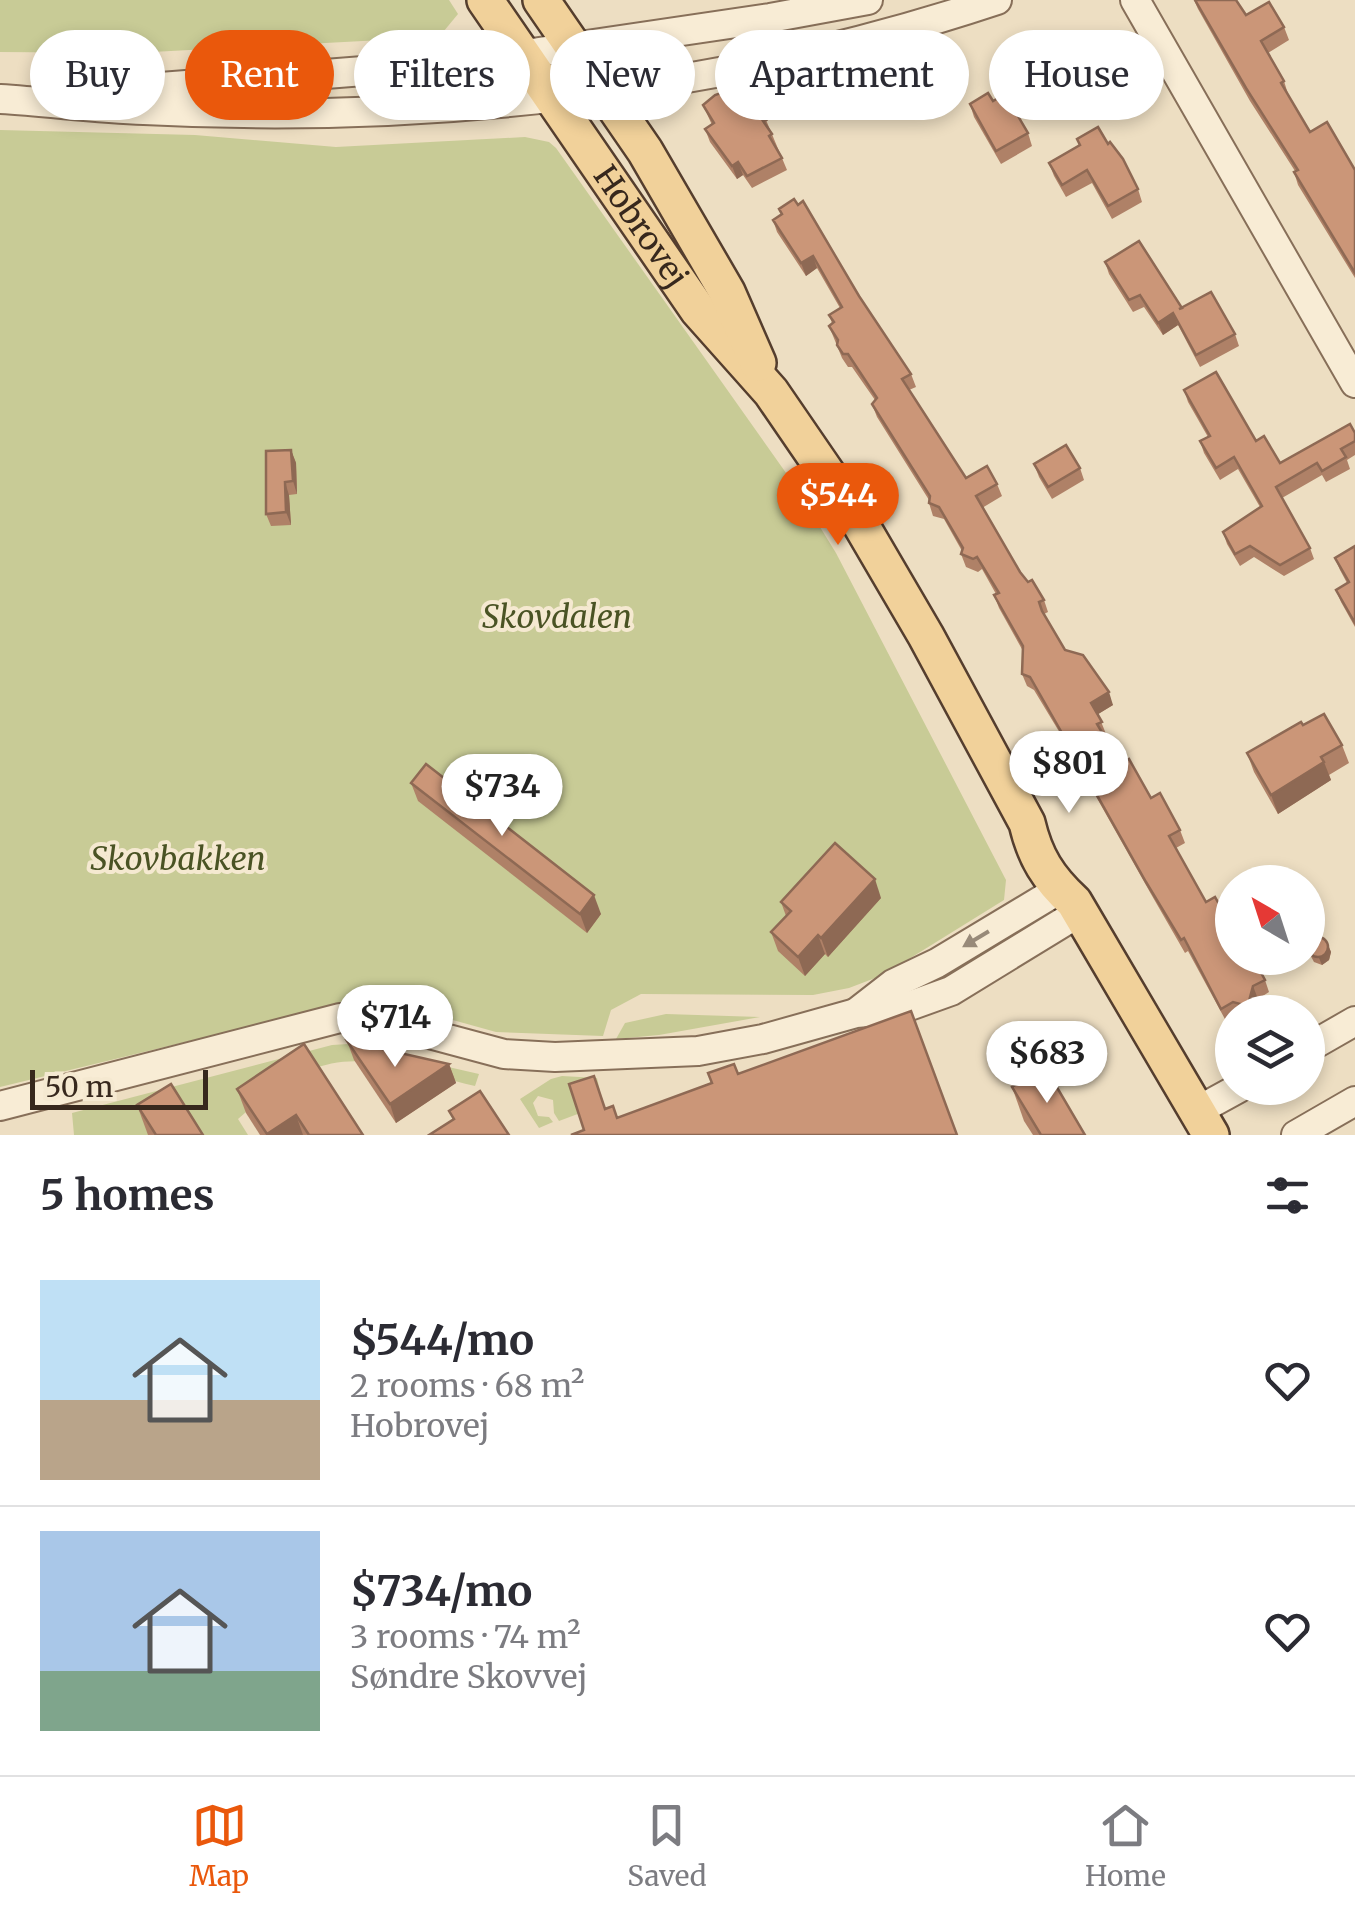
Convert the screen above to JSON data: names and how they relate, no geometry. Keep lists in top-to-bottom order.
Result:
{
  "streets": {
    "main road": ["Hobrovej"]
  },
  "parks": ["Skovdalen", "Skovbakken"],
  "scale_bar": "50 m",
  "north": "top left",
  "page": {
    "chip": [
      "Buy",
      "Rent",
      "Filters",
      "New",
      "Apartment",
      "House"
    ],
    "price": [
      "$544",
      "$801",
      "$734",
      "$714",
      "$683"
    ],
    "scale": "50 m",
    "heading": "5 homes",
    "list": [
      {
        "name": "$544/mo",
        "note": "2 rooms · 68 m² · Hobrovej"
      },
      {
        "name": "$734/mo",
        "note": "3 rooms · 74 m² · Søndre Skovvej"
      }
    ],
    "tabs": ["Map", "Saved", "Home"]
  }
}
